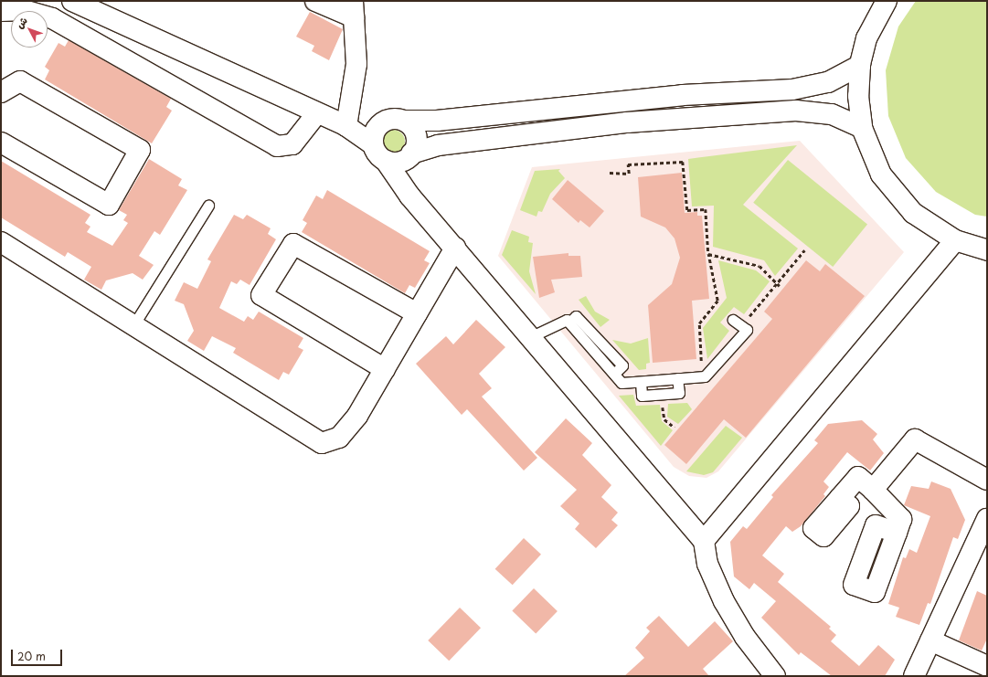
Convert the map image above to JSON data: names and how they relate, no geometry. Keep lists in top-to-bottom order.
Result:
{
  "scale_bar": "20 m",
  "north": "top left"
}
